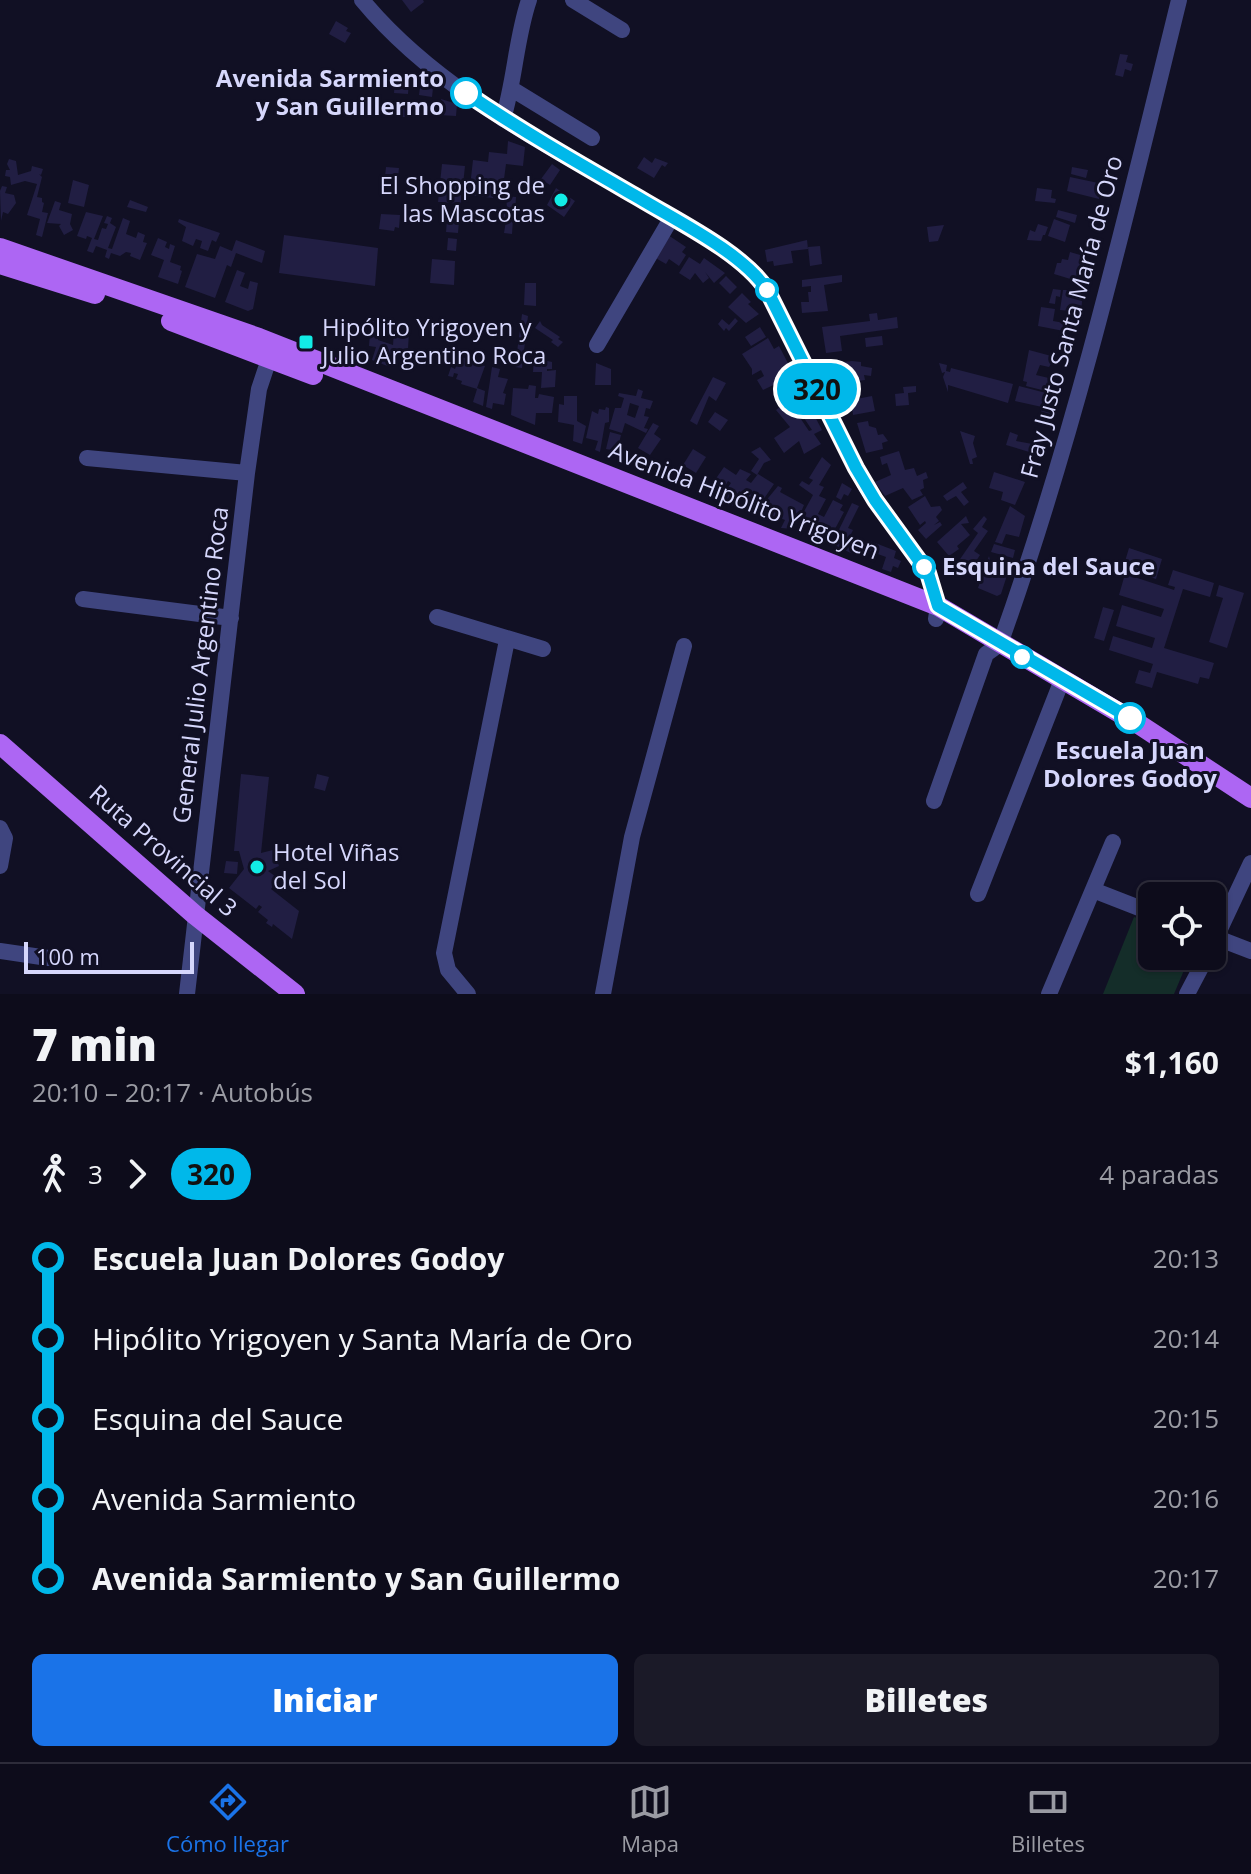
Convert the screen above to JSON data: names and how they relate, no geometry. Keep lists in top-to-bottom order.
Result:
{
  "streets": {
    "main road": ["Avenida Hipólito Yrigoyen", "Ruta Provincial 3"],
    "street": ["Fray Justo Santa María de Oro", "General Julio Argentino Roca"]
  },
  "crossings": [
    ["Fray Justo Santa María de Oro", "Avenida Hipólito Yrigoyen"],
    ["Avenida Hipólito Yrigoyen", "General Julio Argentino Roca"],
    ["General Julio Argentino Roca", "Ruta Provincial 3"]
  ],
  "places": {
    "other": [
      "Avenida Sarmiento y San Guillermo",
      "El Shopping de las Mascotas",
      "Esquina del Sauce",
      "Escuela Juan Dolores Godoy",
      "Hotel Viñas del Sol"
    ],
    "transit": ["Hipólito Yrigoyen y Julio Argentino Roca"]
  },
  "lines": ["bus line 320"],
  "scale_bar": "100 m",
  "page": {
    "on_map": "320",
    "scale": "100 m",
    "heading": ["7 min", "20:10 – 20:17 · Autobús", "$1,160"],
    "legs": ["3", "320", "4 paradas"],
    "list": [
      {
        "name": "Escuela Juan Dolores Godoy",
        "value": "20:13"
      },
      {
        "name": "Hipólito Yrigoyen y Santa María de Oro",
        "value": "20:14"
      },
      {
        "name": "Esquina del Sauce",
        "value": "20:15"
      },
      {
        "name": "Avenida Sarmiento",
        "value": "20:16"
      },
      {
        "name": "Avenida Sarmiento y San Guillermo",
        "value": "20:17"
      }
    ],
    "buttons": ["Iniciar", "Billetes"],
    "tabs": ["Cómo llegar", "Mapa", "Billetes"]
  }
}
